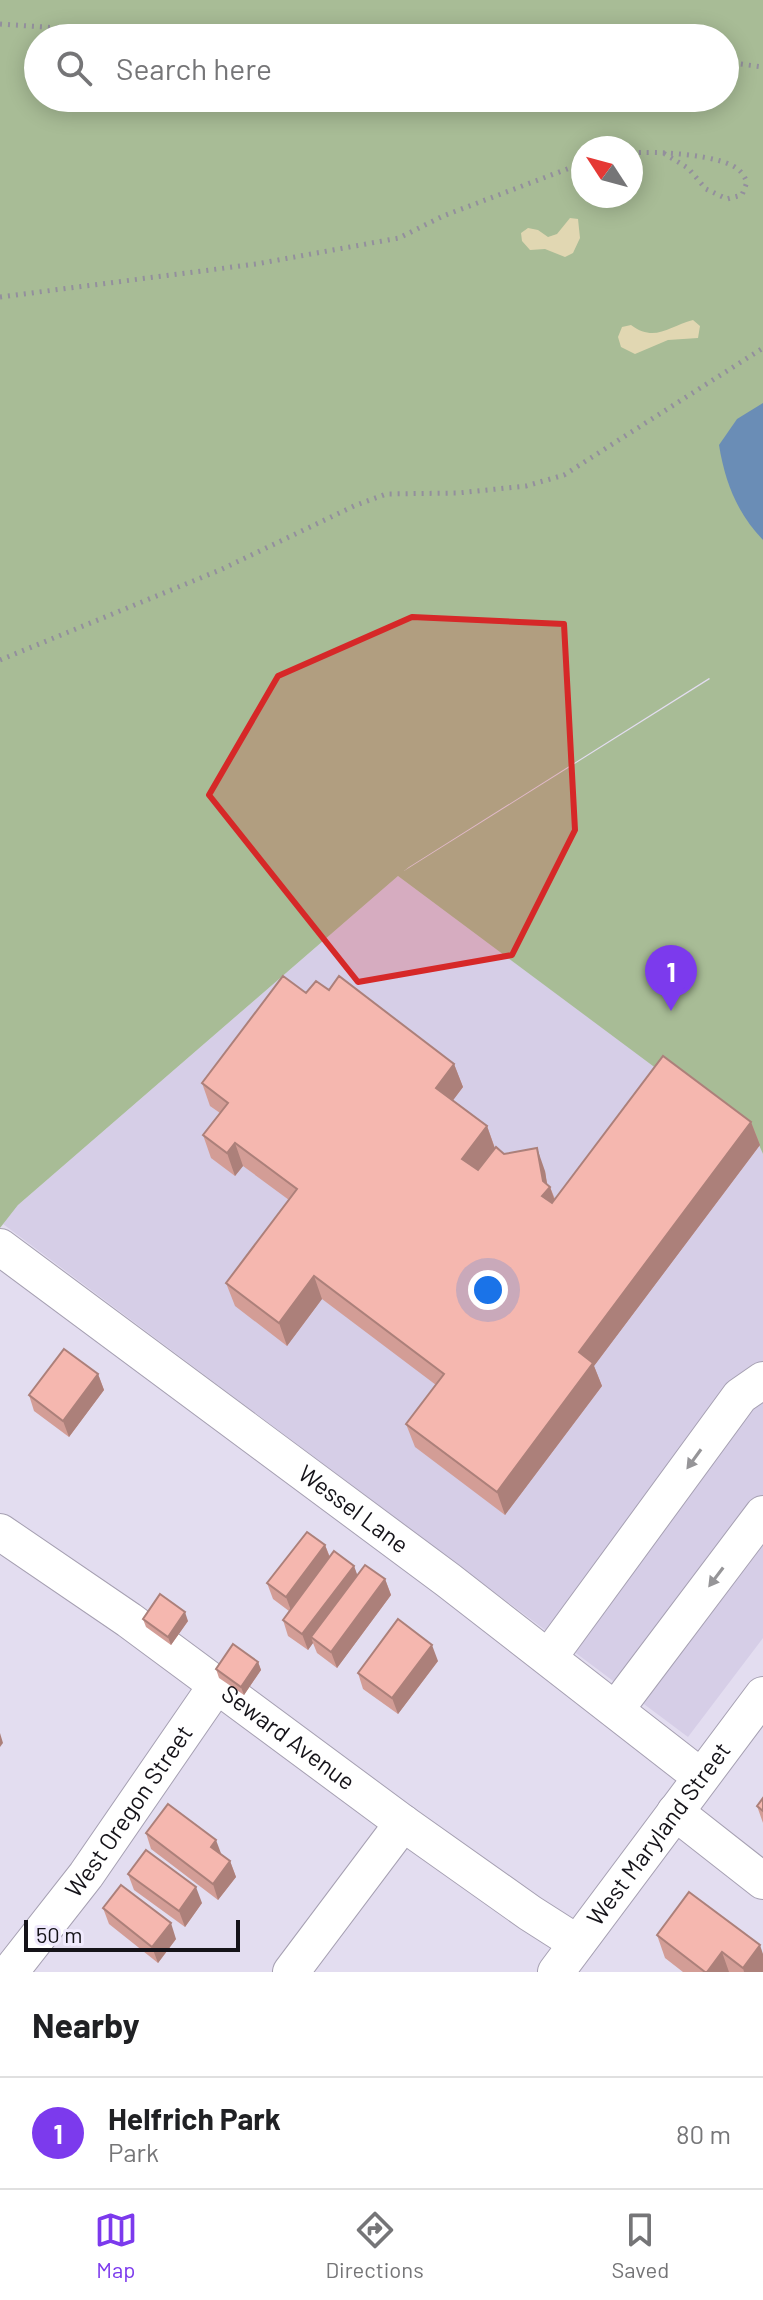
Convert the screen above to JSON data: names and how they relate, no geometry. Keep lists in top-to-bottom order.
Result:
{
  "streets": {
    "street": [
      "Wessel Lane",
      "Seward Avenue",
      "West Oregon Street",
      "West Maryland Street"
    ]
  },
  "crossings": [
    ["Wessel Lane", "West Maryland Street"],
    ["Seward Avenue", "West Oregon Street"],
    ["Seward Avenue", "West Maryland Street"]
  ],
  "scale_bar": "50 m",
  "north": "top left",
  "page": {
    "search": "Search here",
    "pins": "1",
    "scale": "50 m",
    "heading": "Nearby",
    "list": [
      {
        "mark": "1",
        "name": "Helfrich Park",
        "note": "Park",
        "value": "80 m"
      }
    ],
    "nav": ["Map", "Directions", "Saved"]
  }
}
